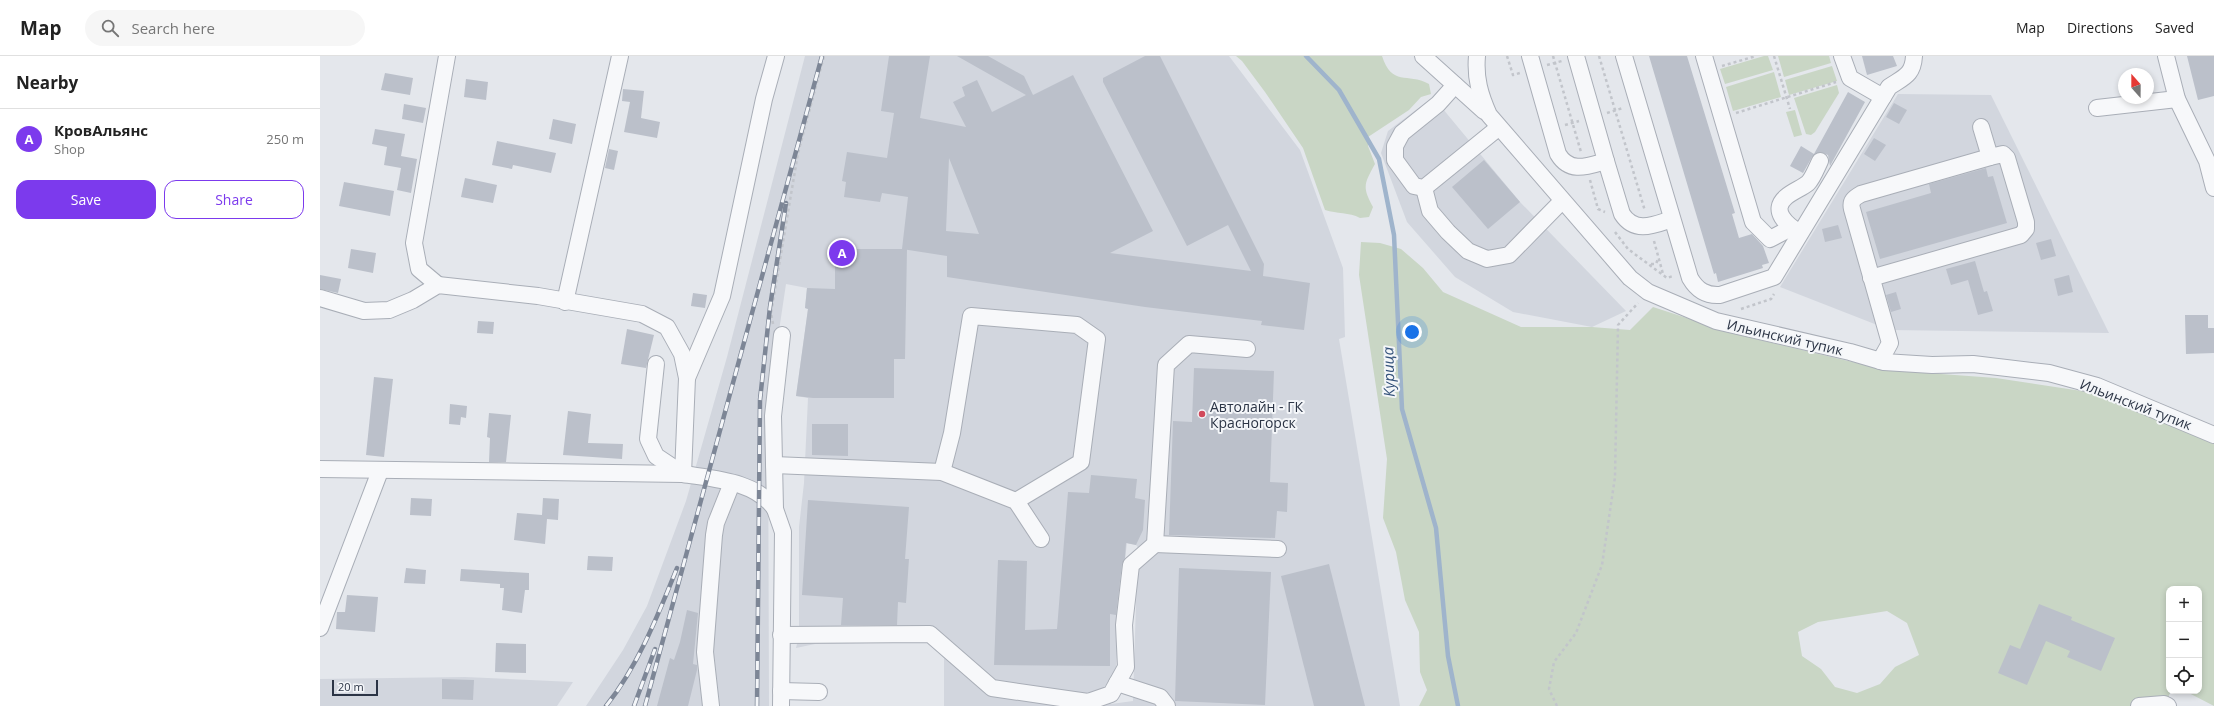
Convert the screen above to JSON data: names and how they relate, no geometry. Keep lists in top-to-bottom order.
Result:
{
  "streets": {
    "street": ["Ильинский тупик"]
  },
  "water": ["Курица"],
  "places": ["Автолайн - ГК Красногорск"],
  "scale_bar": "20 m",
  "north": "top",
  "page": {
    "header": "Map",
    "search": "Search here",
    "nav": ["Map", "Directions", "Saved"],
    "heading": "Nearby",
    "list": [
      {
        "mark": "A",
        "name": "КровАльянс",
        "note": "Shop",
        "value": "250 m"
      }
    ],
    "buttons": ["Save", "Share"],
    "pins": "A",
    "map_buttons": ["+", "−"],
    "scale": "20 m"
  }
}
